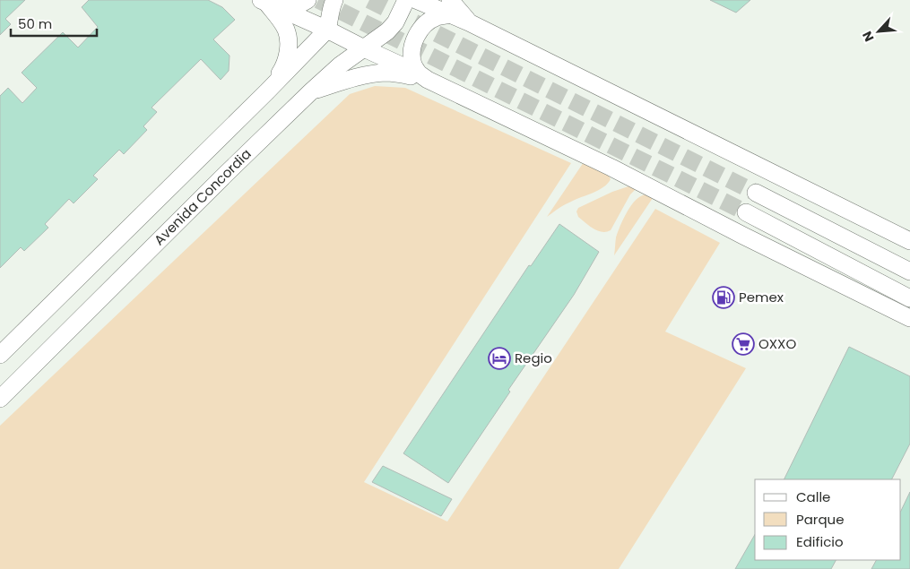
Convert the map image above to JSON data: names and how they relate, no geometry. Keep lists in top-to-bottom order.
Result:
{
  "streets": {
    "main road": ["Avenida Concordia"]
  },
  "places": {
    "fuel station": ["Pemex"],
    "supermarket": ["OXXO"],
    "hotel": ["Regio"]
  },
  "legend": ["Calle", "Parque", "Edificio"],
  "scale_bar": "50 m",
  "north": "bottom left"
}
